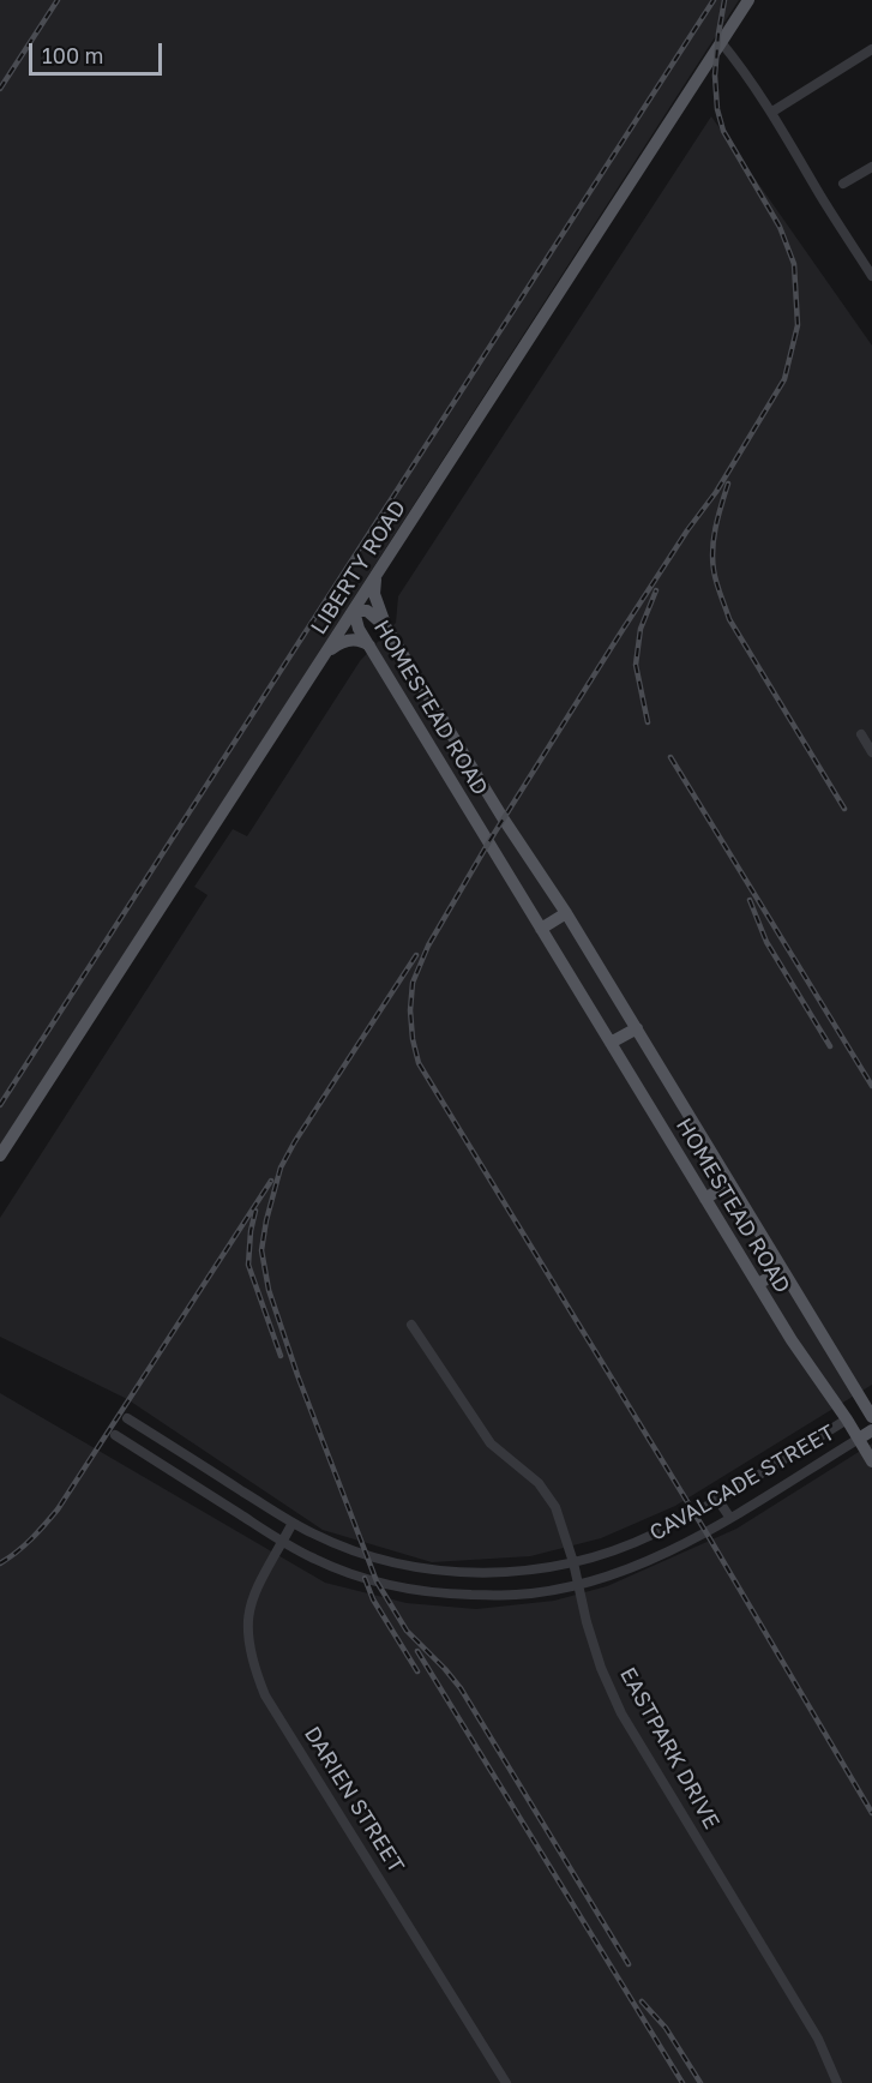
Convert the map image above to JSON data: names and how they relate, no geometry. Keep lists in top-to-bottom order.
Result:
{
  "streets": {
    "main road": ["LIBERTY ROAD", "HOMESTEAD ROAD", "CAVALCADE STREET"],
    "street": ["EASTPARK DRIVE", "DARIEN STREET"]
  },
  "crossings": [
    ["LIBERTY ROAD", "HOMESTEAD ROAD"],
    ["HOMESTEAD ROAD", "CAVALCADE STREET"],
    ["CAVALCADE STREET", "EASTPARK DRIVE"],
    ["CAVALCADE STREET", "DARIEN STREET"]
  ],
  "scale_bar": "100 m"
}
